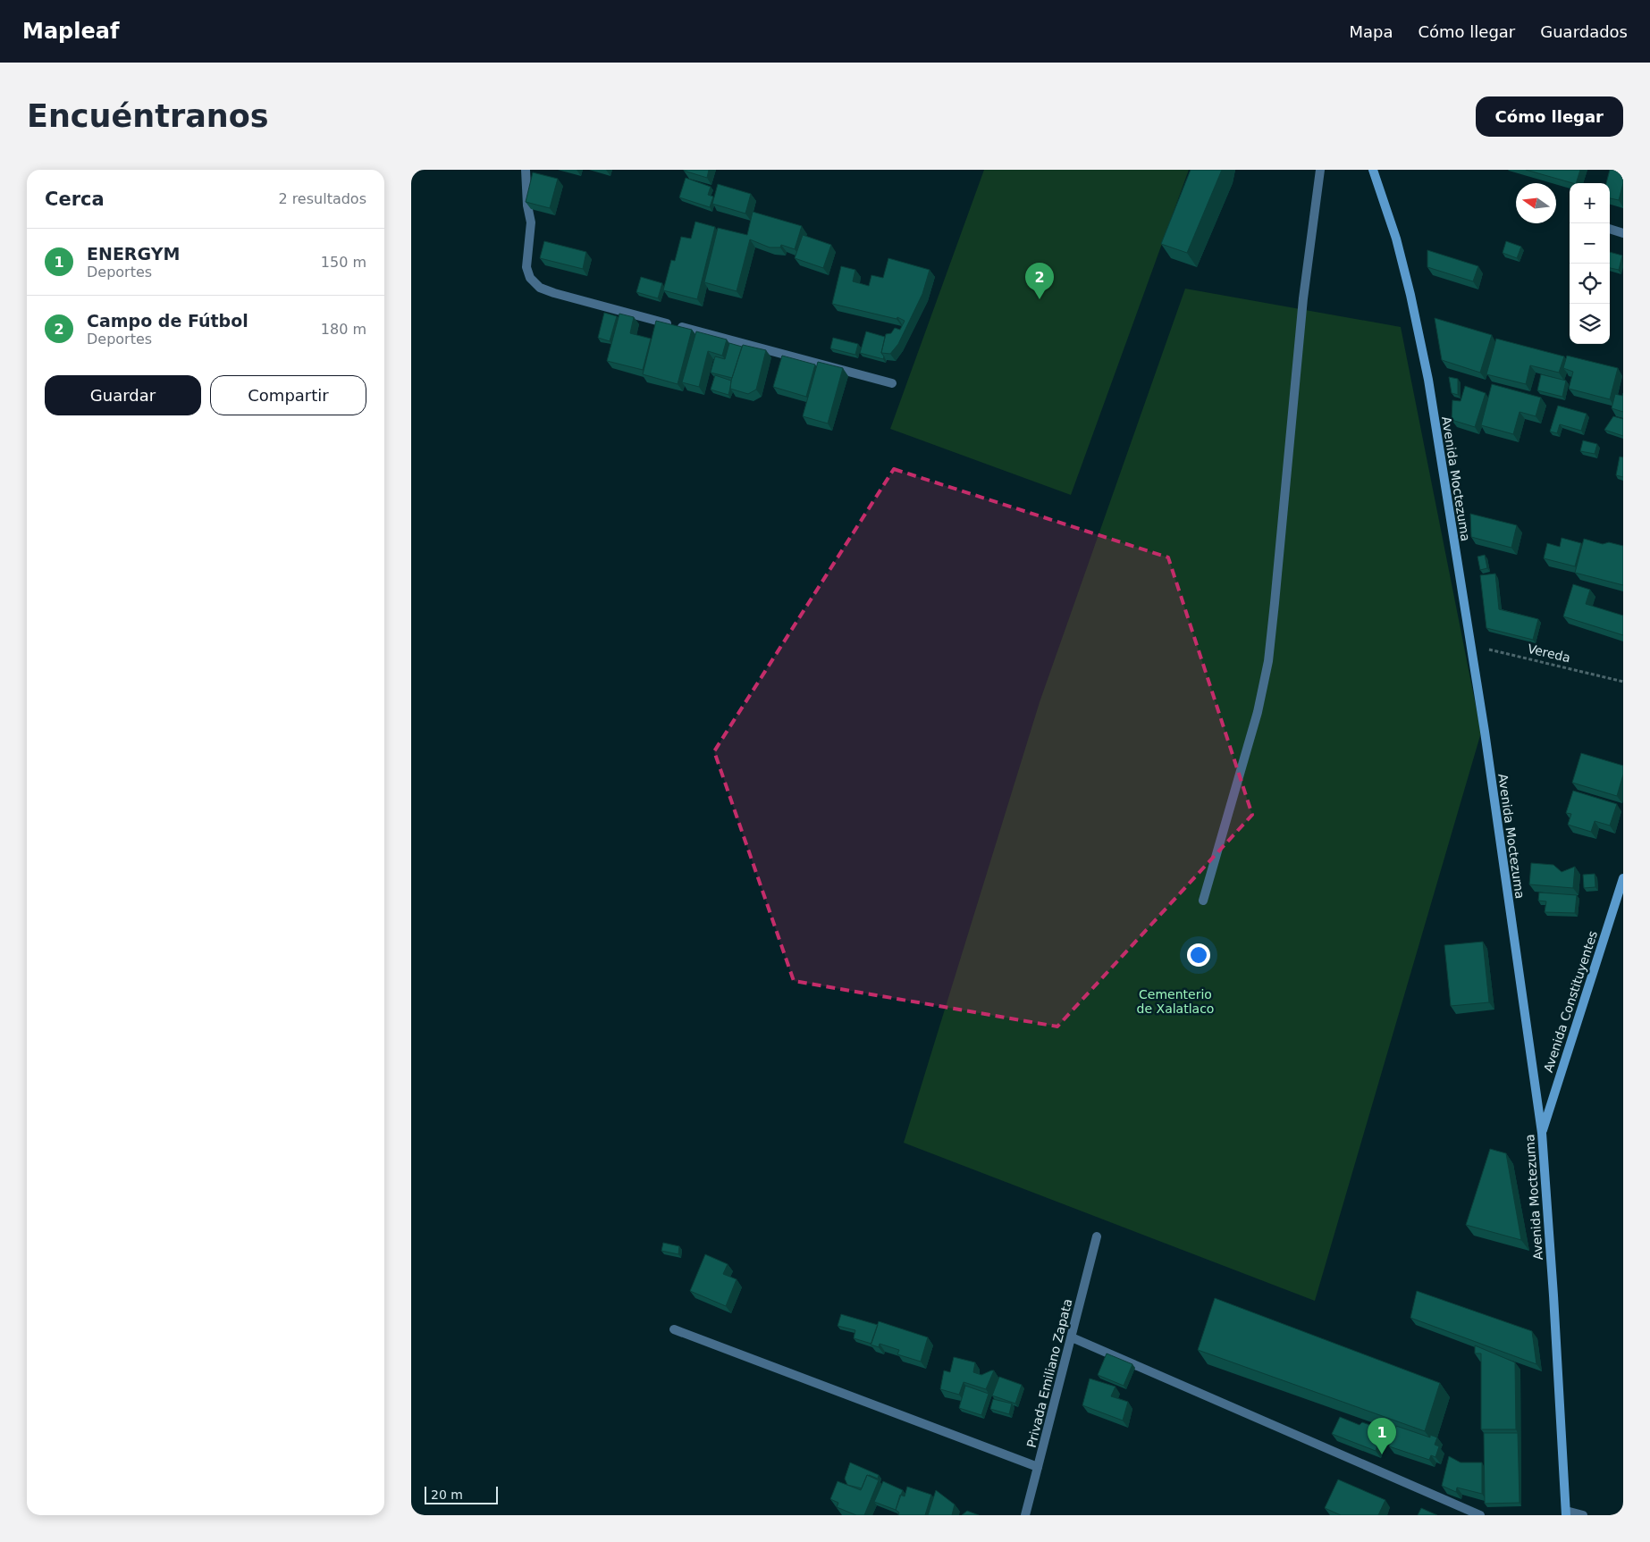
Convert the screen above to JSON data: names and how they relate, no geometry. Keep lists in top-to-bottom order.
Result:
{
  "streets": {
    "main road": ["Avenida Moctezuma", "Avenida Constituyentes"],
    "street": ["Privada Emiliano Zapata"],
    "path": ["Vereda"]
  },
  "crossings": [
    ["Avenida Moctezuma", "Vereda"],
    ["Avenida Moctezuma", "Avenida Constituyentes"]
  ],
  "parks": ["Cementerio de Xalatlaco"],
  "scale_bar": "20 m",
  "north": "left",
  "page": {
    "header": "Mapleaf",
    "nav": ["Mapa", "Cómo llegar", "Guardados"],
    "buttons": [
      "Cómo llegar",
      ["Guardar", "Compartir"]
    ],
    "title": "Encuéntranos",
    "heading": ["Cerca", "2 resultados"],
    "map_buttons": ["+", "−"],
    "list": [
      {
        "mark": "1",
        "name": "ENERGYM",
        "note": "Deportes",
        "value": "150 m"
      },
      {
        "mark": "2",
        "name": "Campo de Fútbol",
        "note": "Deportes",
        "value": "180 m"
      }
    ],
    "pins": ["2", "1"],
    "scale": "20 m"
  }
}
